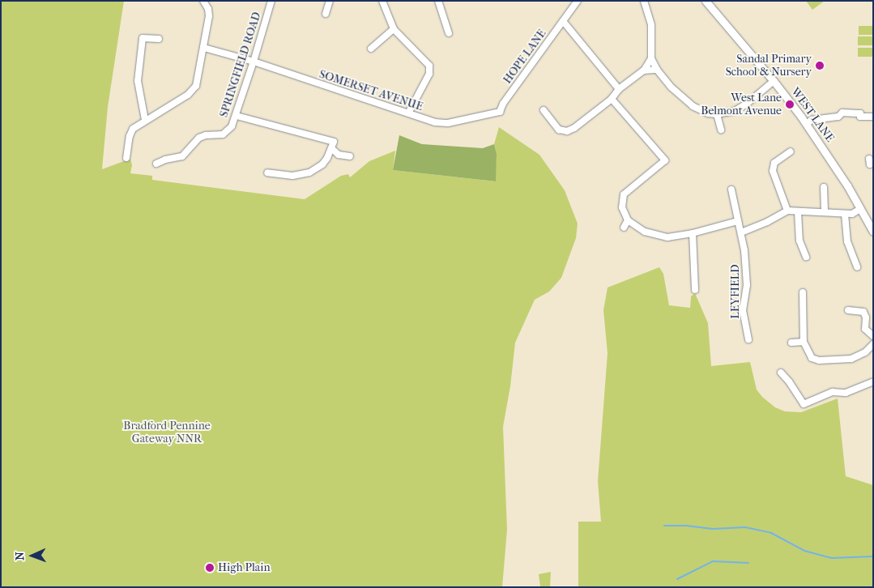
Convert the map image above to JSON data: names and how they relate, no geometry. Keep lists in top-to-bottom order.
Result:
{
  "streets": {
    "street": [
      "HOPE LANE",
      "SPRINGFIELD ROAD",
      "SOMERSET AVENUE",
      "WEST LANE",
      "LEYFIELD"
    ]
  },
  "crossings": [
    ["HOPE LANE", "SOMERSET AVENUE"],
    ["SPRINGFIELD ROAD", "SOMERSET AVENUE"]
  ],
  "parks": ["Bradford Pennine Gateway NNR"],
  "places": ["Sandal Primary School & Nursery", "West Lane Belmont Avenue", "High Plain"],
  "north": "left"
}
